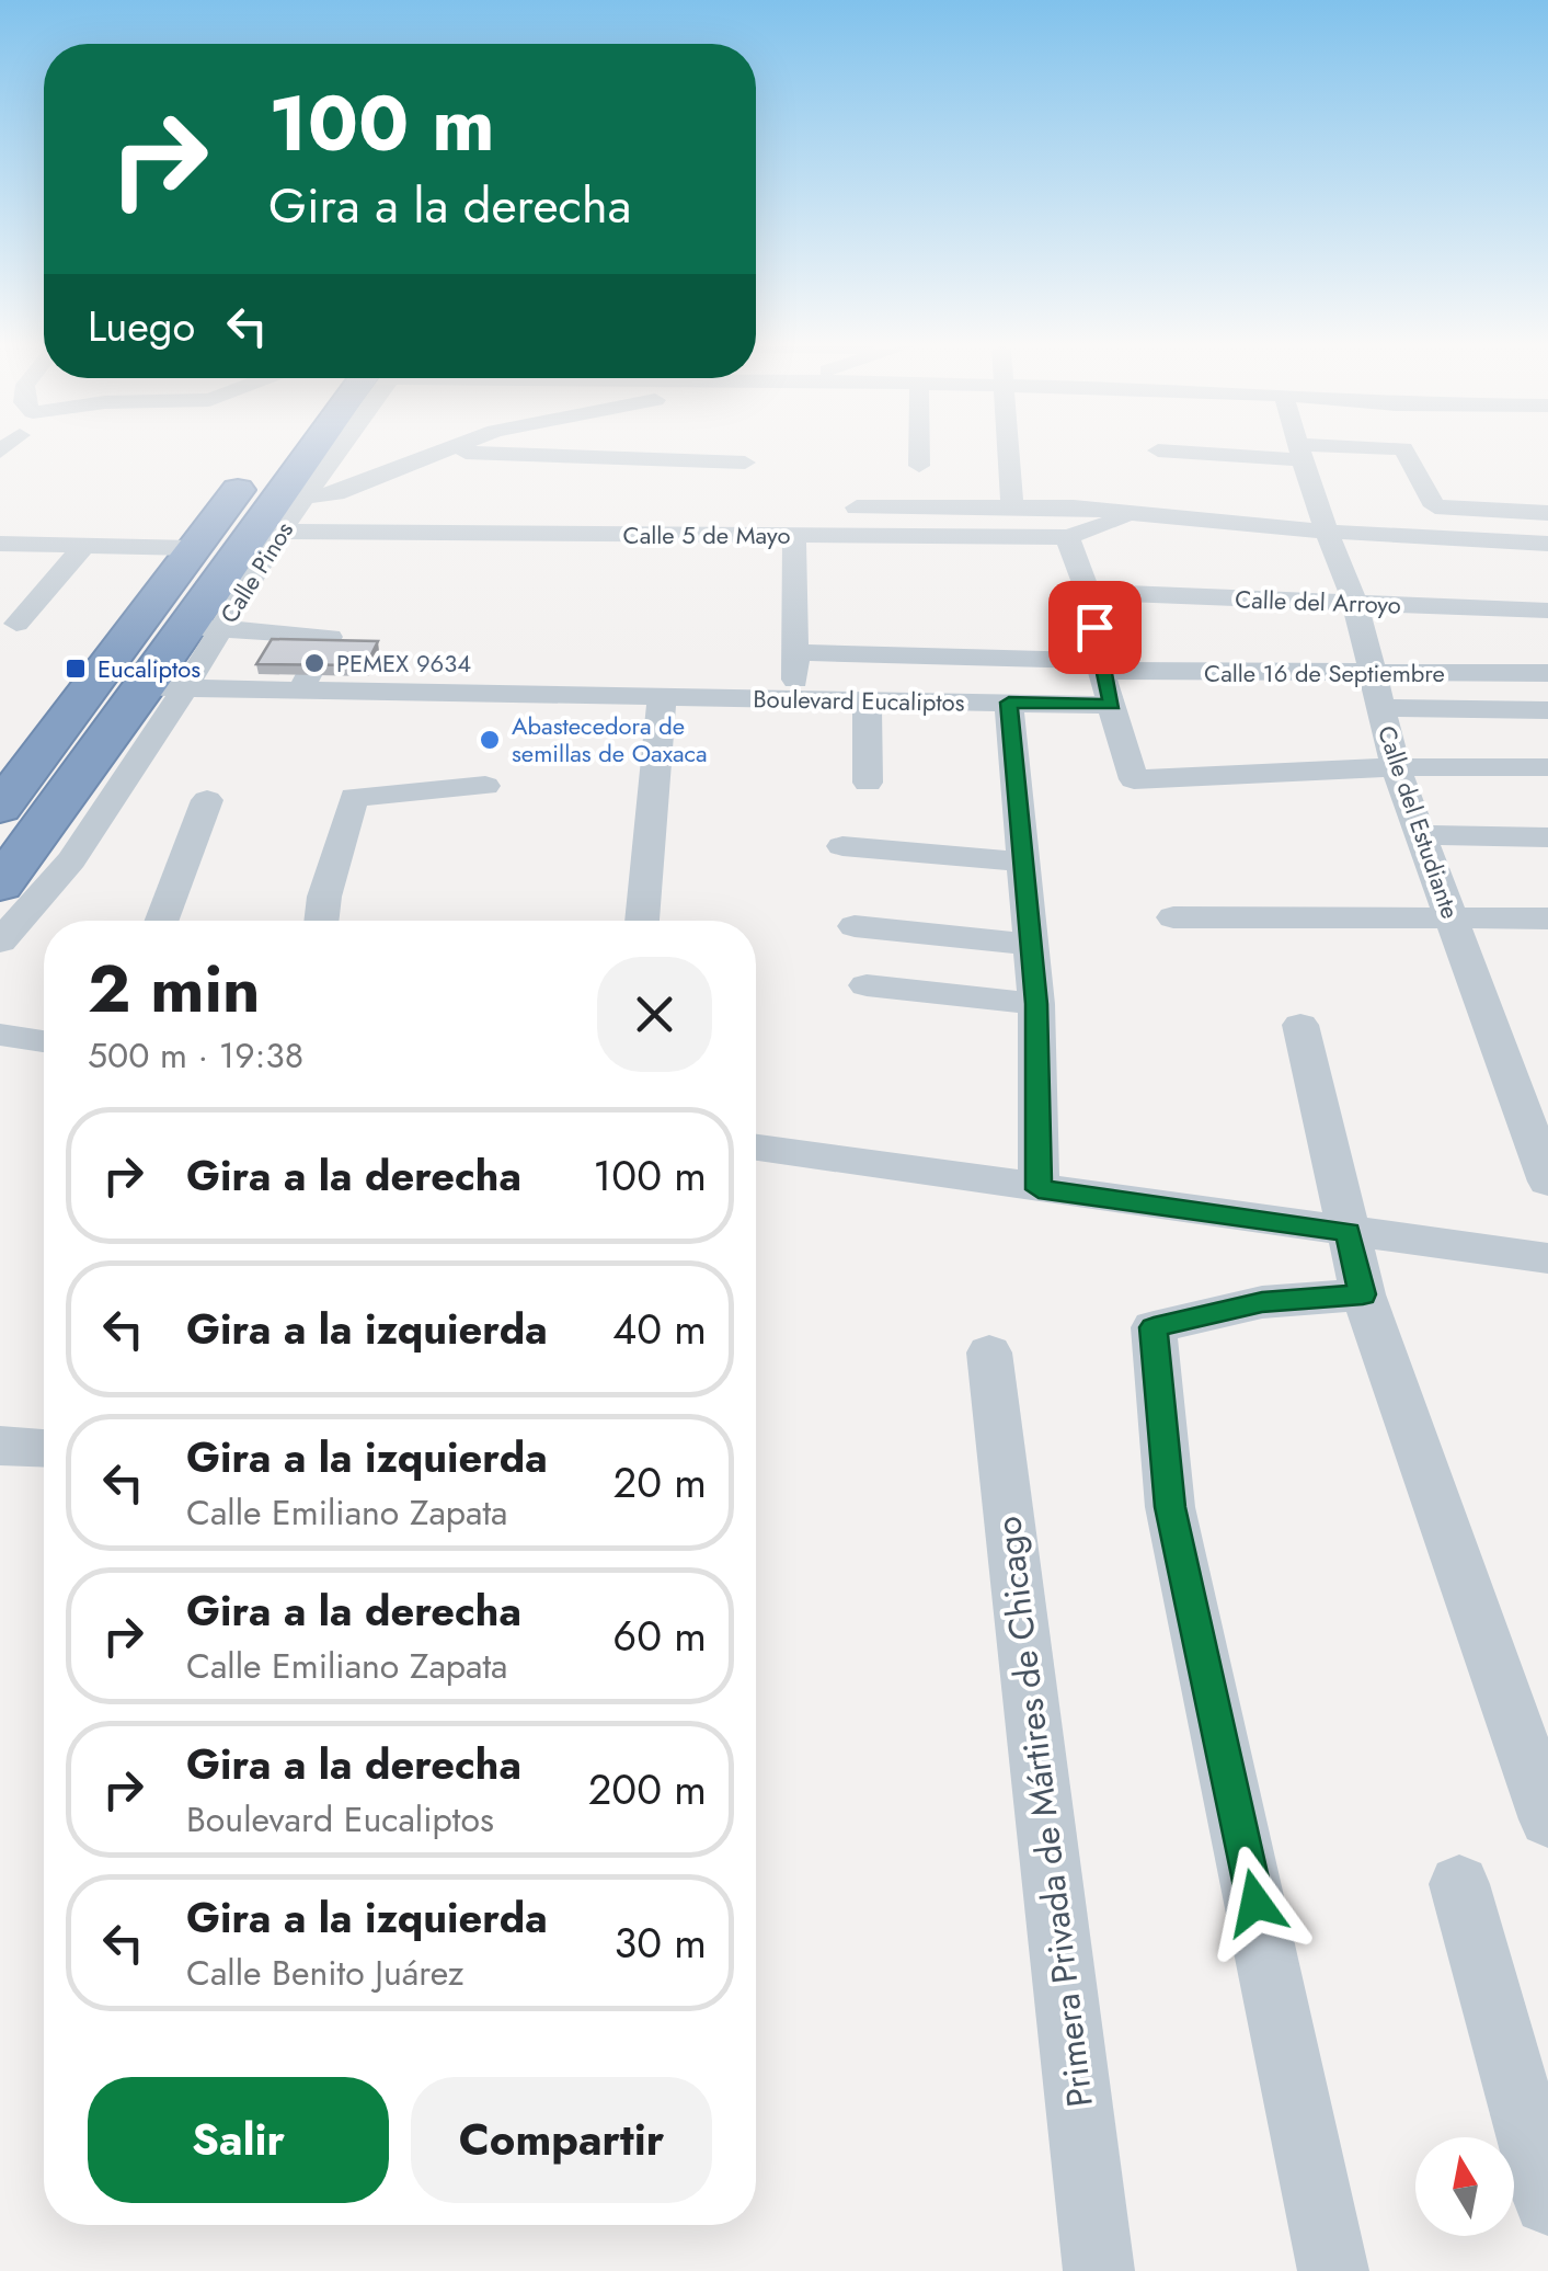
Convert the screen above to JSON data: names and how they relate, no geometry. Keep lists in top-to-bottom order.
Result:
{
  "streets": {
    "street": [
      "Calle 5 de Mayo",
      "Calle Pinos",
      "Calle del Arroyo",
      "Calle 16 de Septiembre",
      "Boulevard Eucaliptos",
      "Calle del Estudiante",
      "Primera Privada de Mártires de Chicago"
    ]
  },
  "crossings": [
    ["Calle 5 de Mayo", "Calle Pinos"],
    ["Calle 5 de Mayo", "Calle del Estudiante"],
    ["Calle del Arroyo", "Calle del Estudiante"],
    ["Calle 16 de Septiembre", "Calle del Estudiante"]
  ],
  "places": {
    "other": ["PEMEX 9634", "Abastecedora de semillas de Oaxaca"],
    "transit": ["Eucaliptos"]
  },
  "north": "top",
  "page": {
    "turn": ["100 m", "Gira a la derecha"],
    "then": "Luego",
    "heading": ["2 min", "500 m · 19:38"],
    "list": [
      {
        "name": "Gira a la derecha",
        "value": "100 m"
      },
      {
        "name": "Gira a la izquierda",
        "value": "40 m"
      },
      {
        "name": "Gira a la izquierda",
        "note": "Calle Emiliano Zapata",
        "value": "20 m"
      },
      {
        "name": "Gira a la derecha",
        "note": "Calle Emiliano Zapata",
        "value": "60 m"
      },
      {
        "name": "Gira a la derecha",
        "note": "Boulevard Eucaliptos",
        "value": "200 m"
      },
      {
        "name": "Gira a la izquierda",
        "note": "Calle Benito Juárez",
        "value": "30 m"
      }
    ],
    "buttons": ["Salir", "Compartir"]
  }
}
